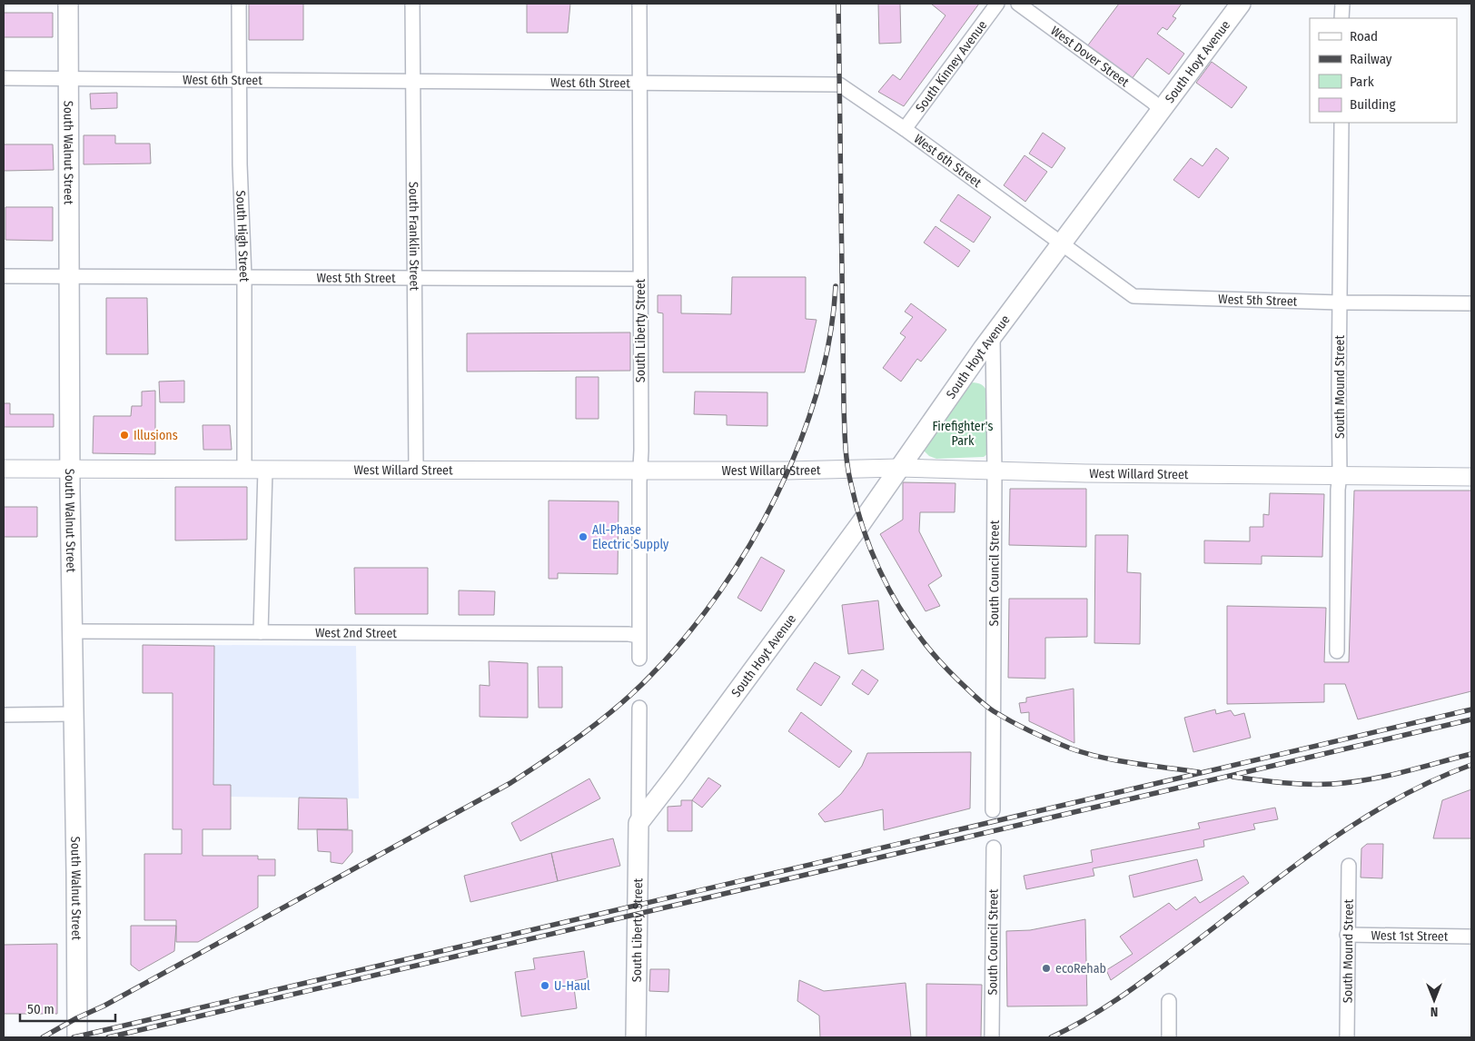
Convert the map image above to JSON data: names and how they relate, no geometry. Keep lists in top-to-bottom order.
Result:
{
  "streets": {
    "main road": ["South Hoyt Avenue", "South Walnut Street", "South Liberty Street"],
    "street": [
      "West Dover Street",
      "South Kinney Avenue",
      "West 6th Street",
      "South High Street",
      "South Franklin Street",
      "West 5th Street",
      "South Mound Street",
      "West Willard Street",
      "South Council Street",
      "West 2nd Street",
      "West 1st Street"
    ]
  },
  "crossings": [
    ["West Dover Street", "South Hoyt Avenue"],
    ["South Hoyt Avenue", "West 6th Street"],
    ["South Hoyt Avenue", "West 5th Street"],
    ["South Hoyt Avenue", "South Liberty Street"],
    ["South Hoyt Avenue", "West Willard Street"],
    ["South Hoyt Avenue", "South Council Street"],
    ["South Kinney Avenue", "West 6th Street"],
    ["West 6th Street", "South Walnut Street"],
    ["West 6th Street", "South High Street"],
    ["West 6th Street", "South Franklin Street"],
    ["West 6th Street", "West 5th Street"],
    ["West 6th Street", "South Liberty Street"],
    ["South Walnut Street", "West 5th Street"],
    ["South Walnut Street", "West Willard Street"],
    ["South Walnut Street", "West 2nd Street"],
    ["South High Street", "West 5th Street"],
    ["South High Street", "West Willard Street"],
    ["South Franklin Street", "West 5th Street"],
    ["South Franklin Street", "West Willard Street"],
    ["West 5th Street", "South Liberty Street"],
    ["West 5th Street", "South Mound Street"],
    ["South Liberty Street", "West Willard Street"],
    ["South Liberty Street", "West 2nd Street"],
    ["South Mound Street", "West Willard Street"],
    ["South Mound Street", "West 1st Street"],
    ["West Willard Street", "South Council Street"]
  ],
  "parks": ["Firefighter's Park"],
  "places": [
    "Illusions",
    "All-Phase Electric Supply",
    "ecoRehab",
    "U-Haul"
  ],
  "legend": [
    "Road",
    "Railway",
    "Park",
    "Building"
  ],
  "scale_bar": "50 m",
  "north": "bottom"
}
